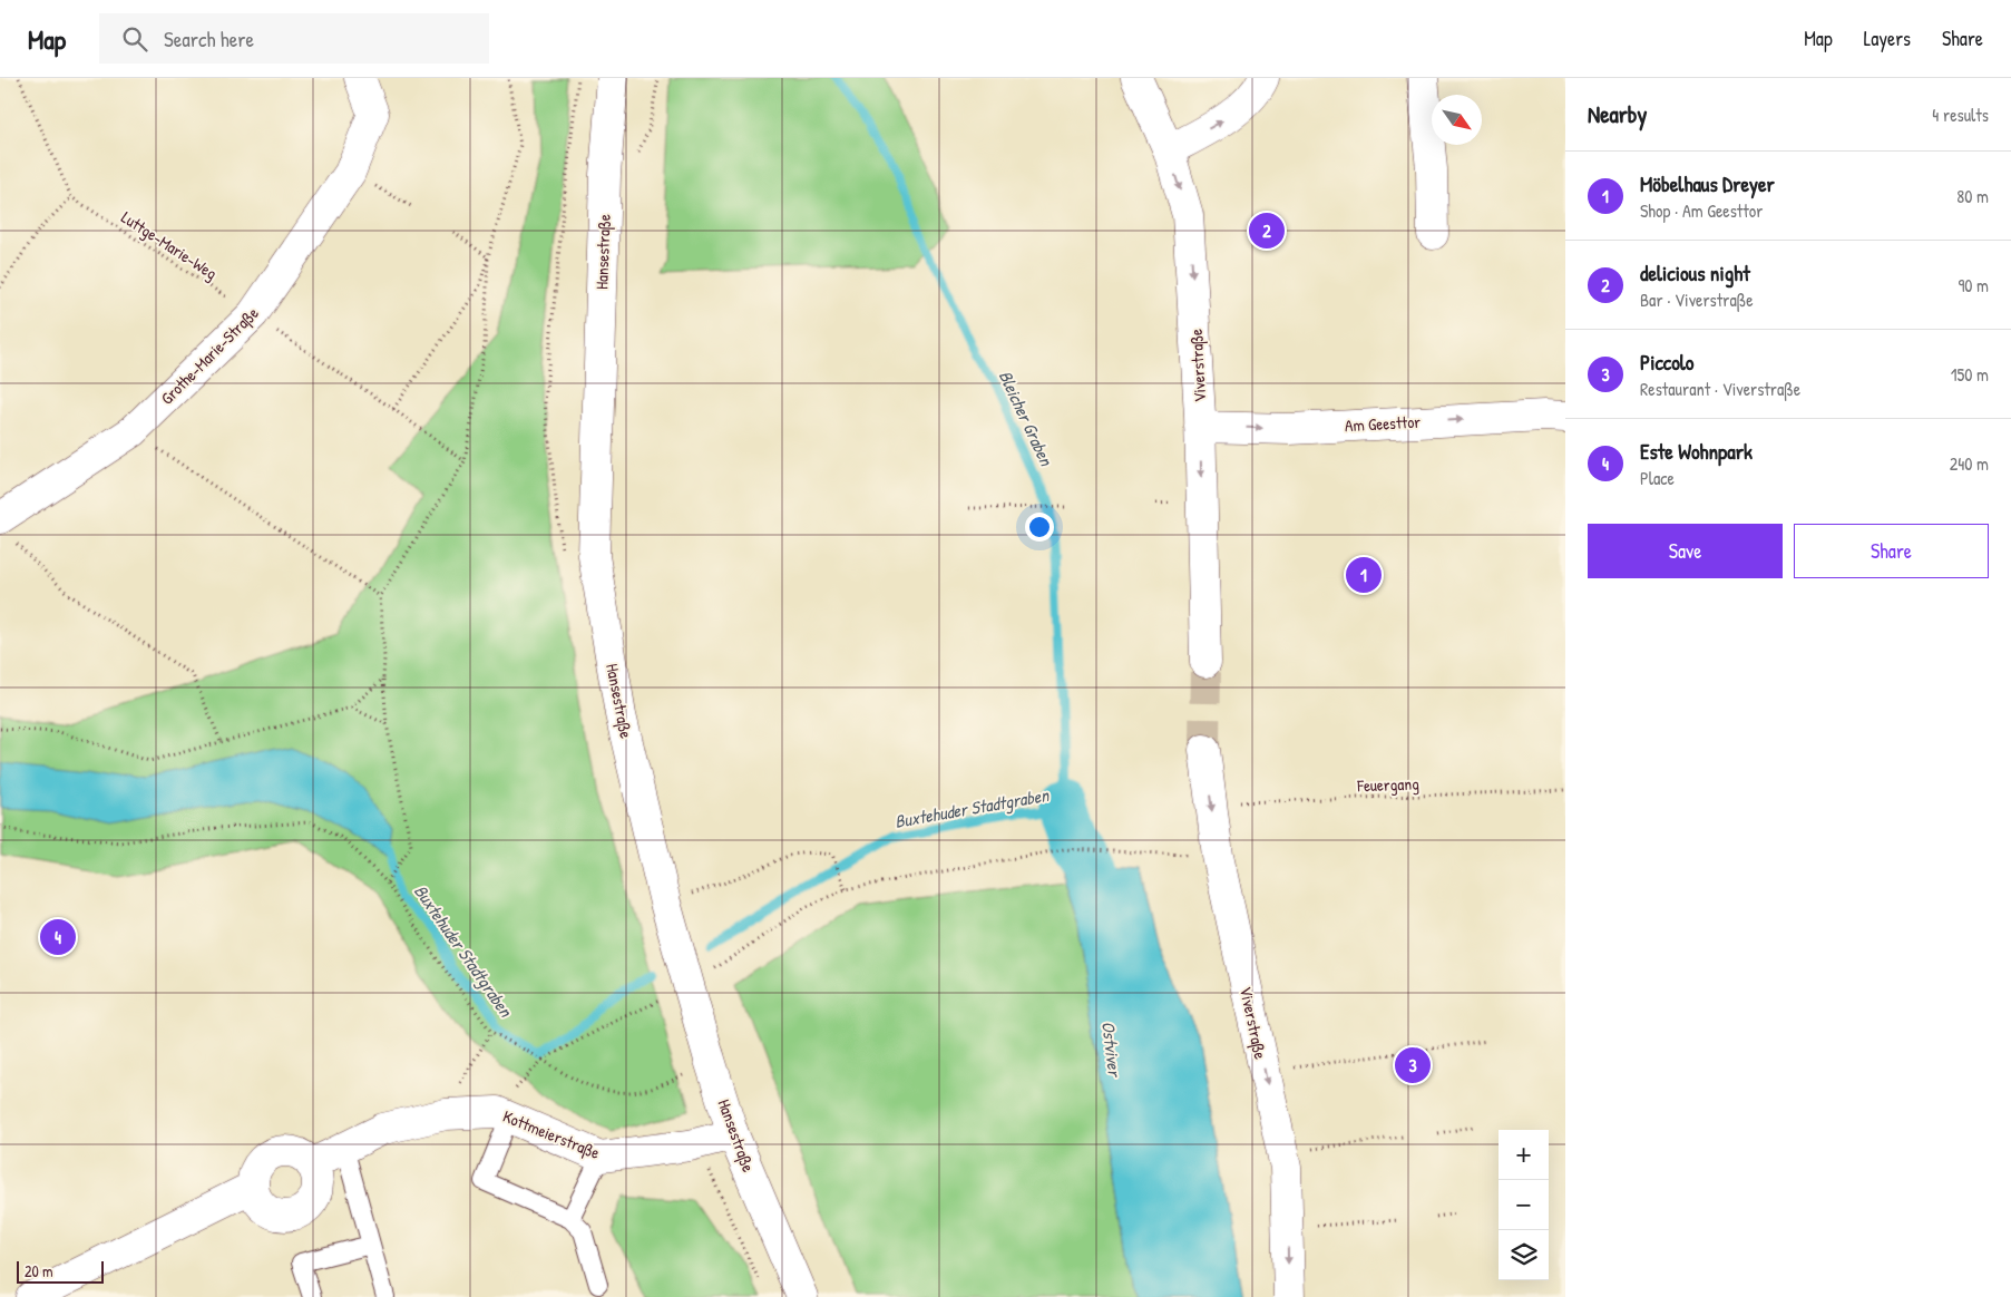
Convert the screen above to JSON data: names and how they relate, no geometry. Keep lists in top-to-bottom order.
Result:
{
  "streets": {
    "street": [
      "Hansestraße",
      "Grothe-Marie-Straße",
      "Viverstraße",
      "Am Geesttor",
      "Kottmeierstraße"
    ],
    "path": ["Luttge-Marie-Weg", "Feuergang"]
  },
  "crossings": [
    ["Luttge-Marie-Weg", "Grothe-Marie-Straße"],
    ["Hansestraße", "Kottmeierstraße"],
    ["Viverstraße", "Am Geesttor"],
    ["Viverstraße", "Feuergang"]
  ],
  "one_way": ["Viverstraße", "Am Geesttor"],
  "water": ["Bleicher Graben", "Buxtehuder Stadtgraben", "Ostviver"],
  "scale_bar": "20 m",
  "north": "bottom right",
  "page": {
    "header": "Map",
    "search": "Search here",
    "nav": ["Map", "Layers", "Share"],
    "heading": ["Nearby", "4 results"],
    "list": [
      {
        "mark": "1",
        "name": "Möbelhaus Dreyer",
        "note": "Shop · Am Geesttor",
        "value": "80 m"
      },
      {
        "mark": "2",
        "name": "delicious night",
        "note": "Bar · Viverstraße",
        "value": "90 m"
      },
      {
        "mark": "3",
        "name": "Piccolo",
        "note": "Restaurant · Viverstraße",
        "value": "150 m"
      },
      {
        "mark": "4",
        "name": "Este Wohnpark",
        "note": "Place",
        "value": "240 m"
      }
    ],
    "pins": [
      "2",
      "1",
      "4",
      "3"
    ],
    "buttons": ["Save", "Share"],
    "map_buttons": ["+", "−"],
    "scale": "20 m"
  }
}
